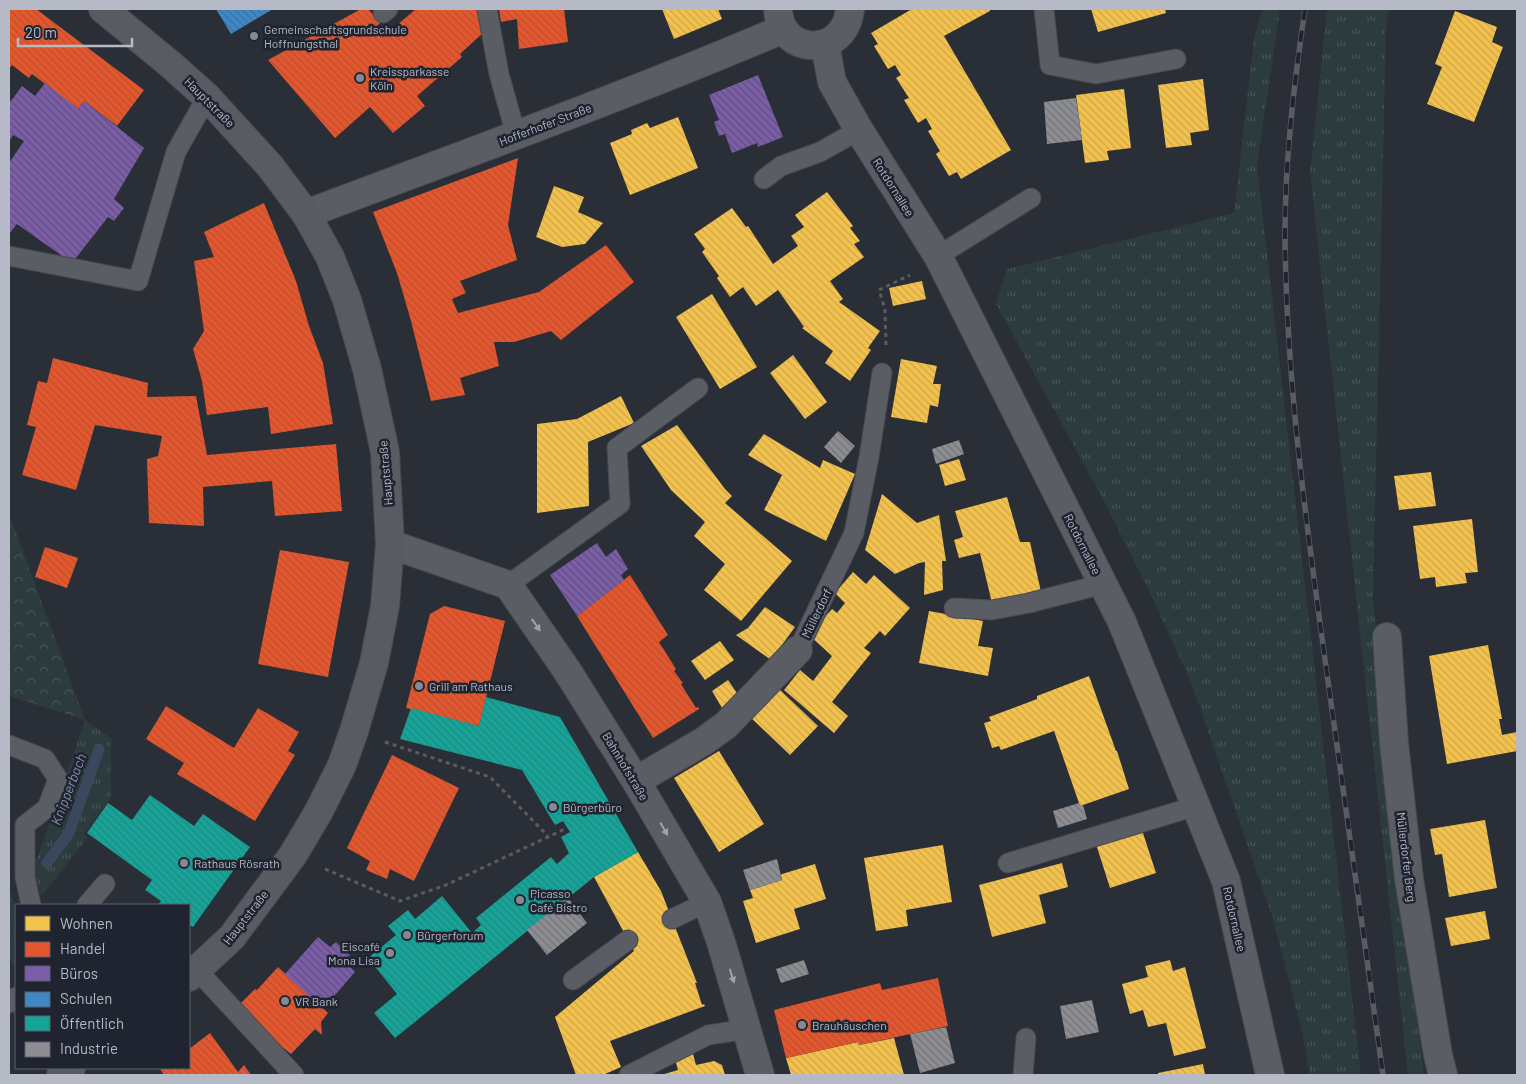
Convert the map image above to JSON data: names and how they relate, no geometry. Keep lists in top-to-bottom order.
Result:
{
  "streets": {
    "main road": ["Hauptstraße"],
    "street": [
      "Hofferhofer Straße",
      "Rotdornallee",
      "Müllerdorf",
      "Bahnhofstraße",
      "Müllerdorfer Berg"
    ]
  },
  "crossings": [
    ["Hauptstraße", "Hofferhofer Straße"],
    ["Müllerdorf", "Bahnhofstraße"]
  ],
  "one_way": ["Bahnhofstraße"],
  "water": ["Knipperbach"],
  "places": [
    "Gemeinschaftsgrundschule Hoffnungsthal",
    "Kreissparkasse Köln",
    "Grill am Rathaus",
    "Bürgerbüro",
    "Rathaus Rösrath",
    "Picasso Café Bistro",
    "Bürgerforum",
    "Eiscafé Mona Lisa",
    "VR Bank",
    "Brauhäuschen"
  ],
  "legend": [
    "Wohnen",
    "Handel",
    "Büros",
    "Schulen",
    "Öffentlich",
    "Industrie"
  ],
  "scale_bar": "20 m"
}
